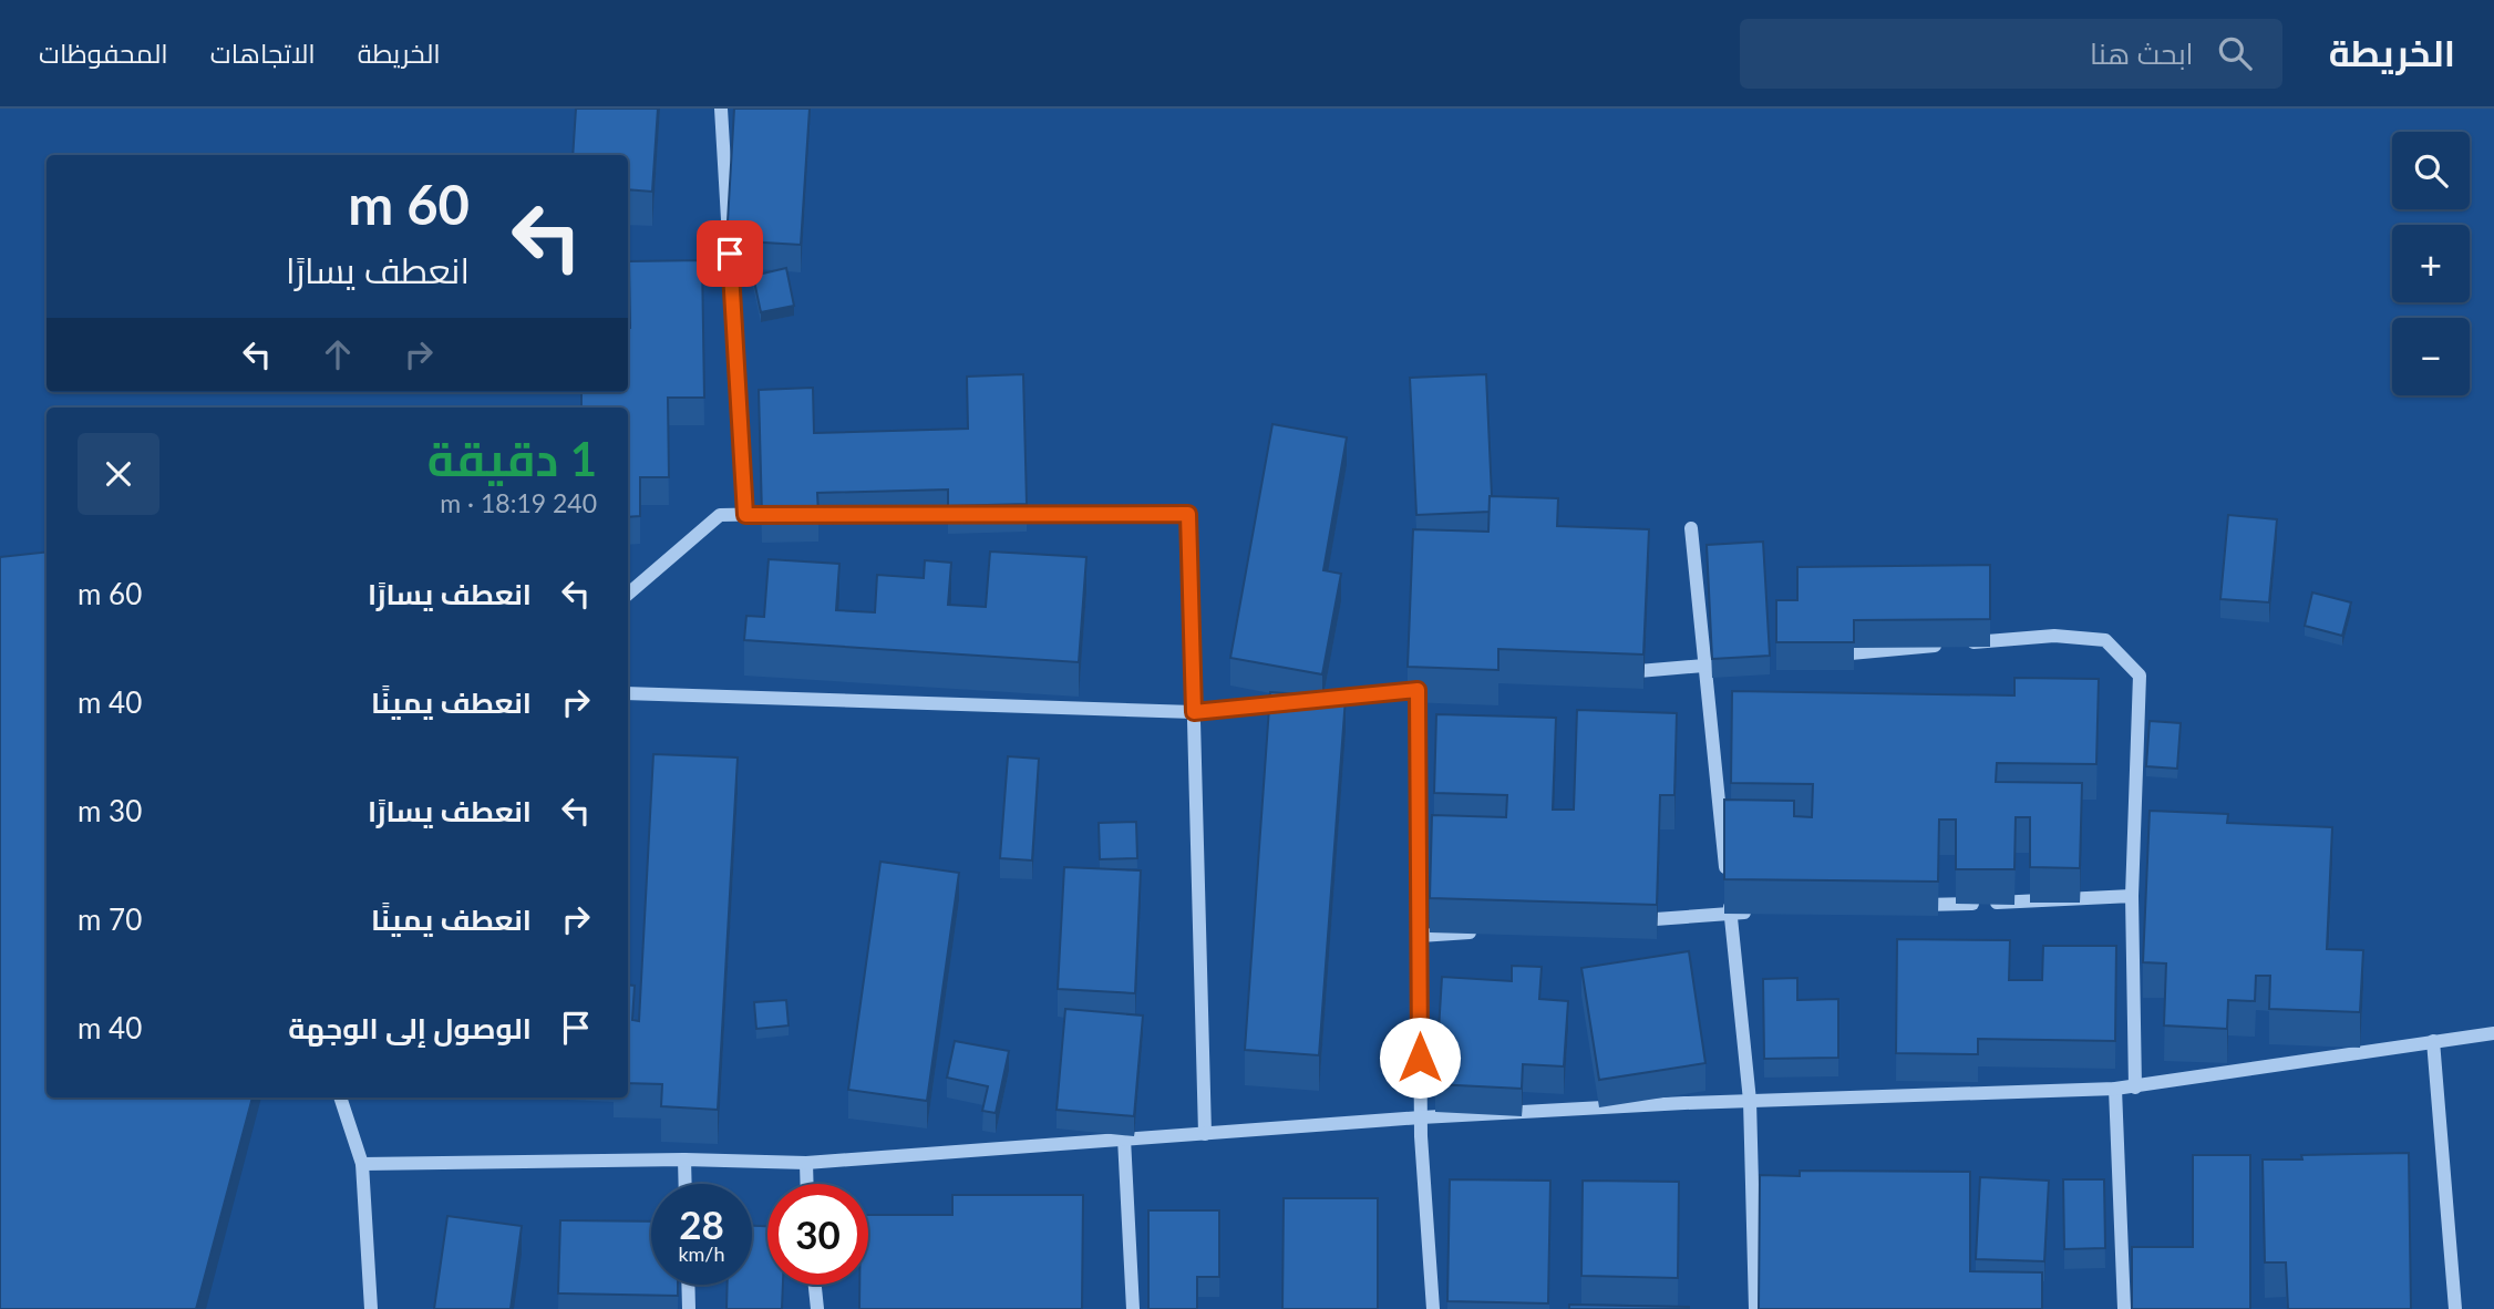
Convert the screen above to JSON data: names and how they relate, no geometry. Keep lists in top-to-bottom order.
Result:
{
  "page": {
    "header": "الخريطة",
    "search": "ابحث هنا",
    "nav": ["الخريطة", "الاتجاهات", "المحفوظات"],
    "map_buttons": ["+", "−"],
    "turn": ["60 m", "انعطف يسارًا"],
    "heading": ["1 دقيقة", "240 m · 18:19"],
    "list": [
      {
        "name": "انعطف يسارًا",
        "value": "60 m"
      },
      {
        "name": "انعطف يمينًا",
        "value": "40 m"
      },
      {
        "name": "انعطف يسارًا",
        "value": "30 m"
      },
      {
        "name": "انعطف يمينًا",
        "value": "70 m"
      },
      {
        "name": "الوصول إلى الوجهة",
        "value": "40 m"
      }
    ],
    "speed": "28 km/h",
    "limit": "30"
  }
}
